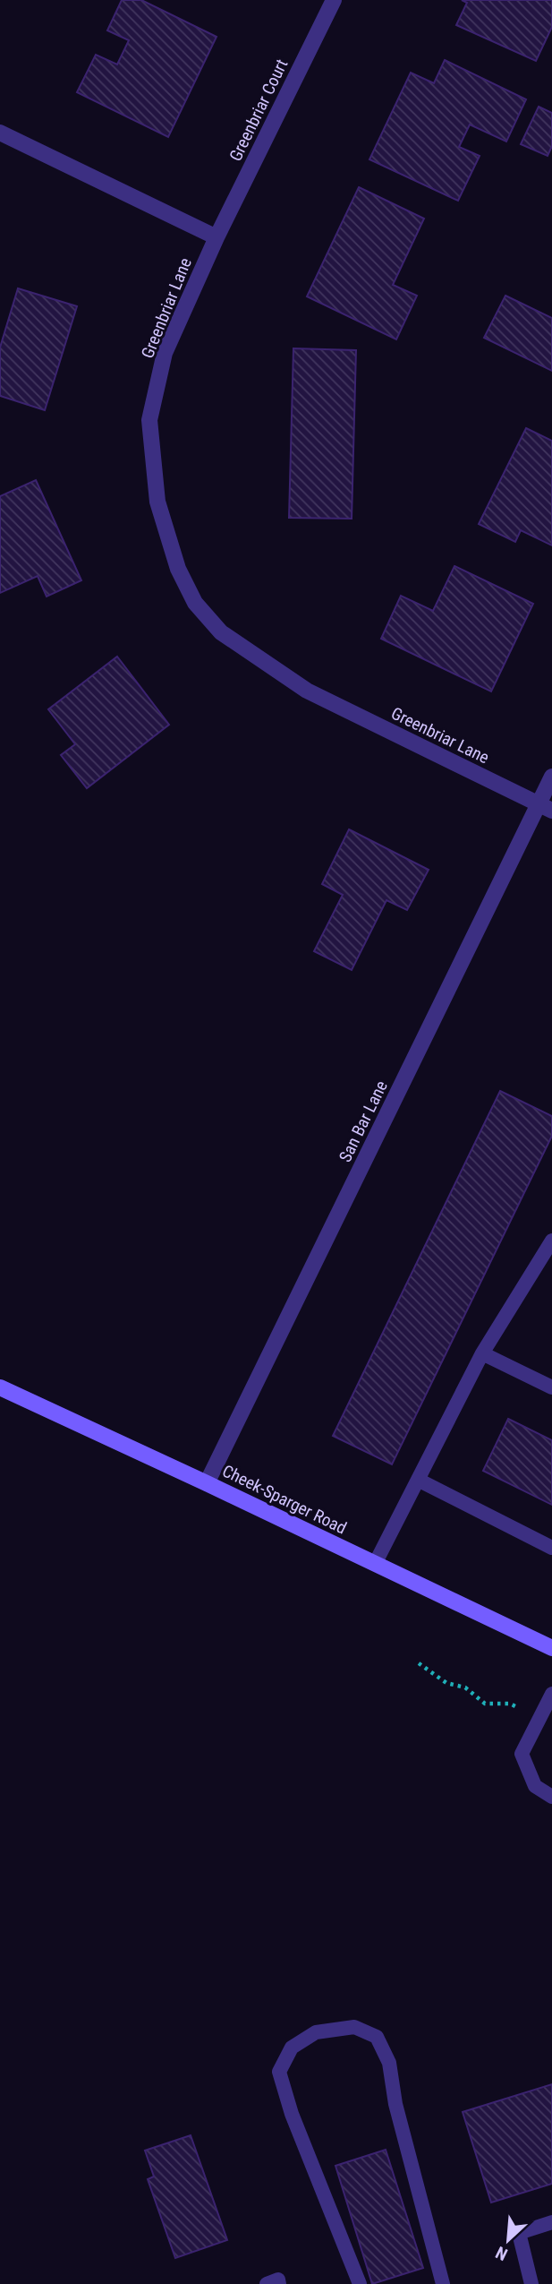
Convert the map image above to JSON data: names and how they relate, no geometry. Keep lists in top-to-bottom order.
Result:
{
  "streets": {
    "main road": ["Cheek-Sparger Road"],
    "street": ["Greenbriar Court", "Greenbriar Lane", "San Bar Lane"]
  },
  "crossings": [
    ["Greenbriar Court", "Greenbriar Lane"],
    ["Greenbriar Lane", "San Bar Lane"],
    ["San Bar Lane", "Cheek-Sparger Road"]
  ],
  "north": "bottom left"
}
